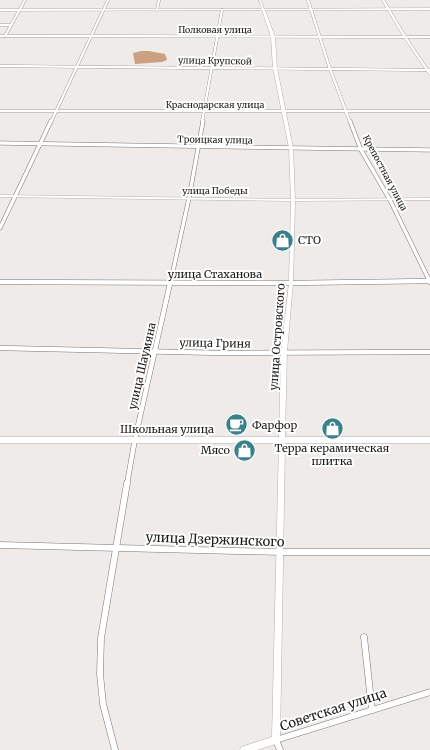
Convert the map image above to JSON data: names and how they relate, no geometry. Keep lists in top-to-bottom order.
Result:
{
  "streets": {
    "street": [
      "Полковая улица",
      "улица Крупской",
      "Краснодарская улица",
      "Троицкая улица",
      "Крепостная улица",
      "улица Победы",
      "улица Стаханова",
      "улица Островского",
      "улица Гриня",
      "улица Шаумяна",
      "Школьная улица",
      "улица Дзержинского",
      "Советская улица"
    ]
  },
  "crossings": [
    ["Полковая улица", "Крепостная улица"],
    ["Полковая улица", "улица Островского"],
    ["Полковая улица", "улица Шаумяна"],
    ["улица Крупской", "Крепостная улица"],
    ["улица Крупской", "улица Островского"],
    ["улица Крупской", "улица Шаумяна"],
    ["Краснодарская улица", "Крепостная улица"],
    ["Краснодарская улица", "улица Островского"],
    ["Краснодарская улица", "улица Шаумяна"],
    ["Троицкая улица", "Крепостная улица"],
    ["Троицкая улица", "улица Островского"],
    ["Троицкая улица", "улица Шаумяна"],
    ["Крепостная улица", "улица Победы"],
    ["Крепостная улица", "улица Стаханова"],
    ["улица Победы", "улица Островского"],
    ["улица Победы", "улица Шаумяна"],
    ["улица Стаханова", "улица Островского"],
    ["улица Стаханова", "улица Шаумяна"],
    ["улица Островского", "улица Гриня"],
    ["улица Островского", "Школьная улица"],
    ["улица Островского", "улица Дзержинского"],
    ["улица Островского", "Советская улица"],
    ["улица Гриня", "улица Шаумяна"],
    ["улица Шаумяна", "Школьная улица"],
    ["улица Шаумяна", "улица Дзержинского"]
  ],
  "places": {
    "shop": ["СТО", "Терра керамическая плитка", "Мясо"],
    "cafe": ["Фарфор"]
  }
}
